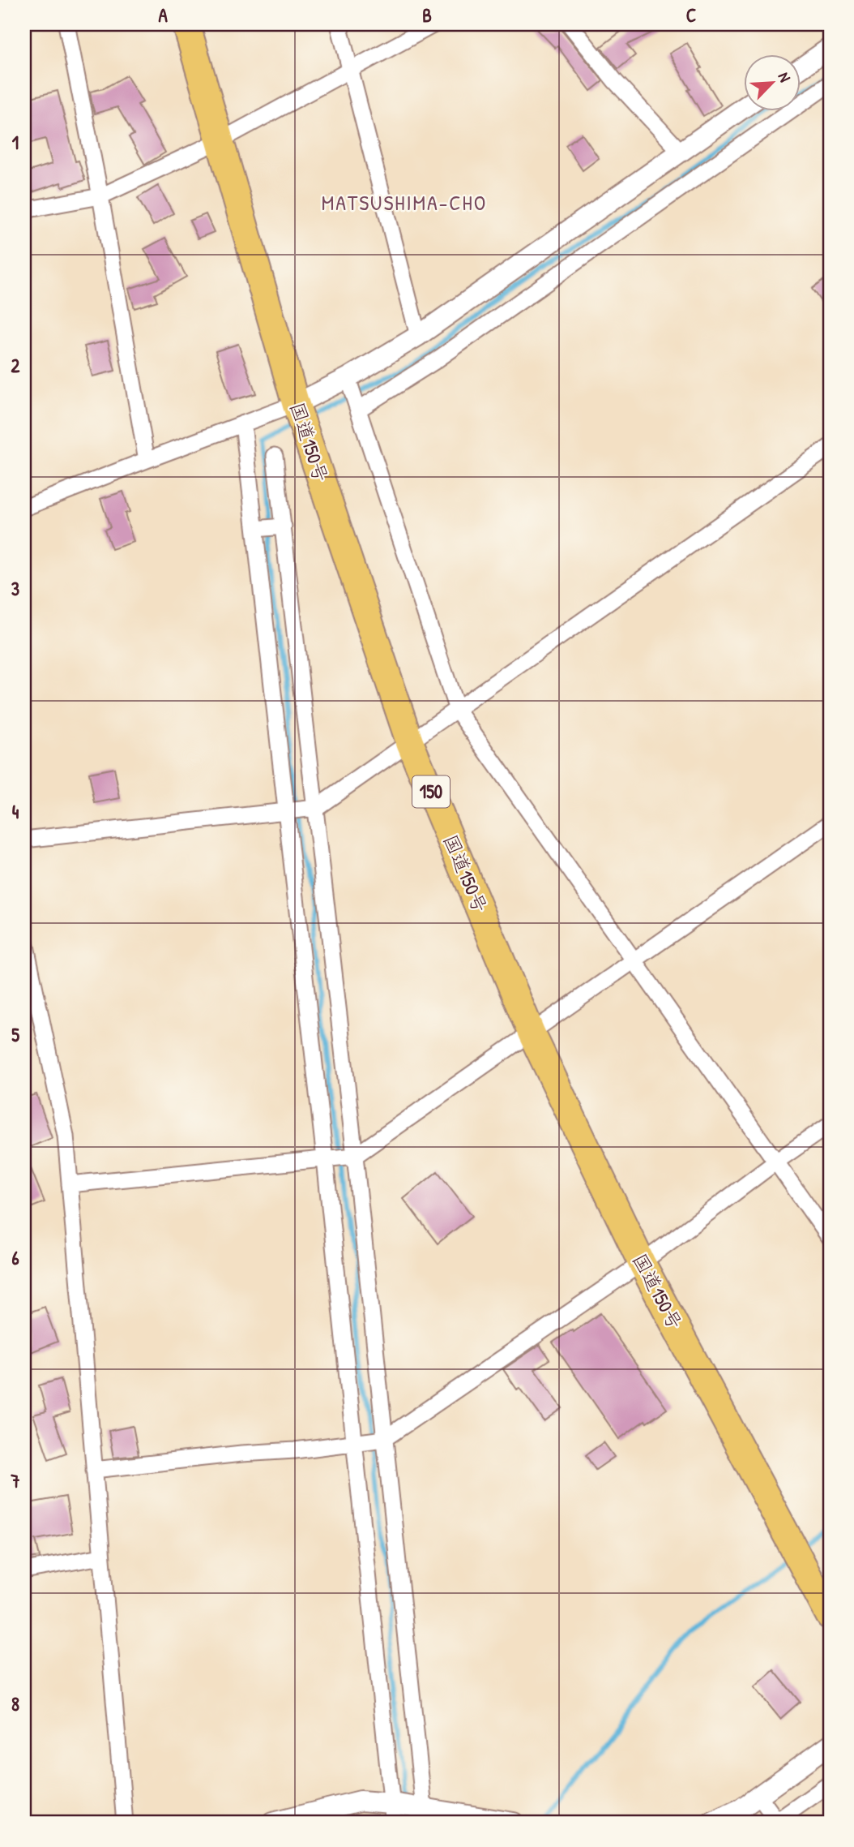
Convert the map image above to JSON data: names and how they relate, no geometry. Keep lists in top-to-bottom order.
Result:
{
  "streets": {
    "highway": ["国道150号", "150"]
  },
  "districts": ["MATSUSHIMA-CHO"],
  "north": "top right",
  "grid": {
    "columns": ["A", "B", "C"],
    "rows": [
      "1",
      "2",
      "3",
      "4",
      "5",
      "6",
      "7",
      "8"
    ]
  }
}
